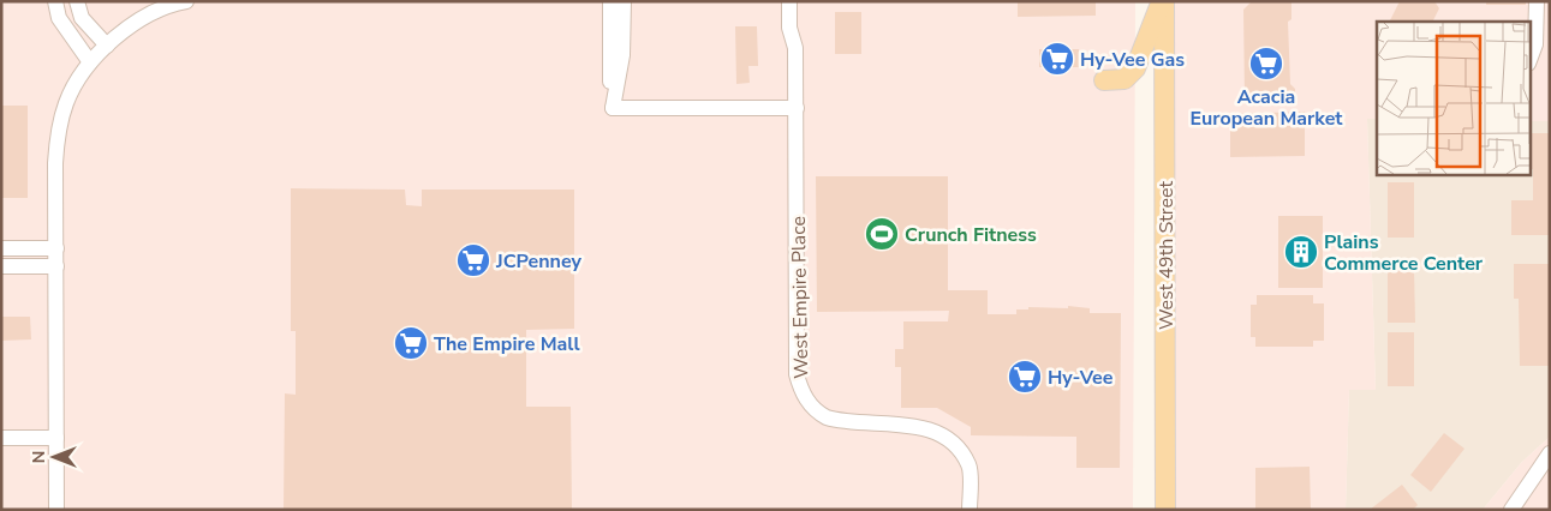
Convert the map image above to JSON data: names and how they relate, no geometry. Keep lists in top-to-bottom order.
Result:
{
  "streets": {
    "main road": ["West 49th Street"],
    "street": ["West Empire Place"]
  },
  "places": {
    "supermarket": [
      "Hy-Vee Gas",
      "Acacia European Market",
      "JCPenney",
      "The Empire Mall",
      "Hy-Vee"
    ],
    "sports": ["Crunch Fitness"],
    "building": ["Plains Commerce Center"]
  },
  "north": "left"
}
